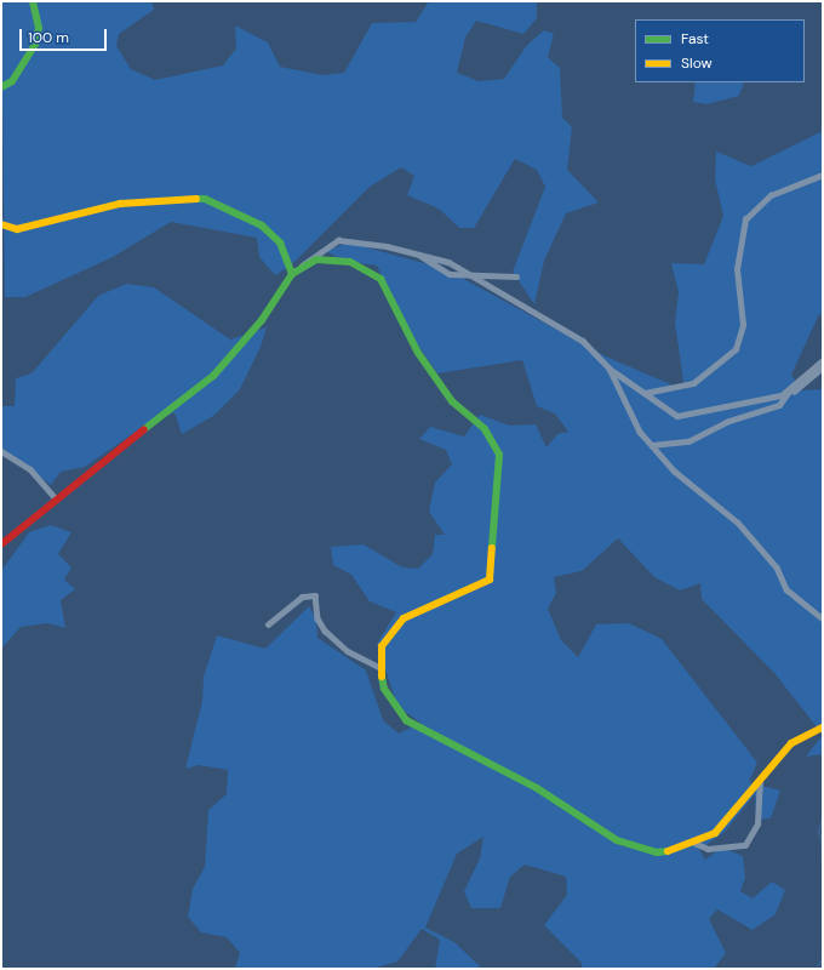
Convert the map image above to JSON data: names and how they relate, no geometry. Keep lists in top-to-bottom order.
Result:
{
  "legend": ["Fast", "Slow"],
  "scale_bar": "100 m"
}
